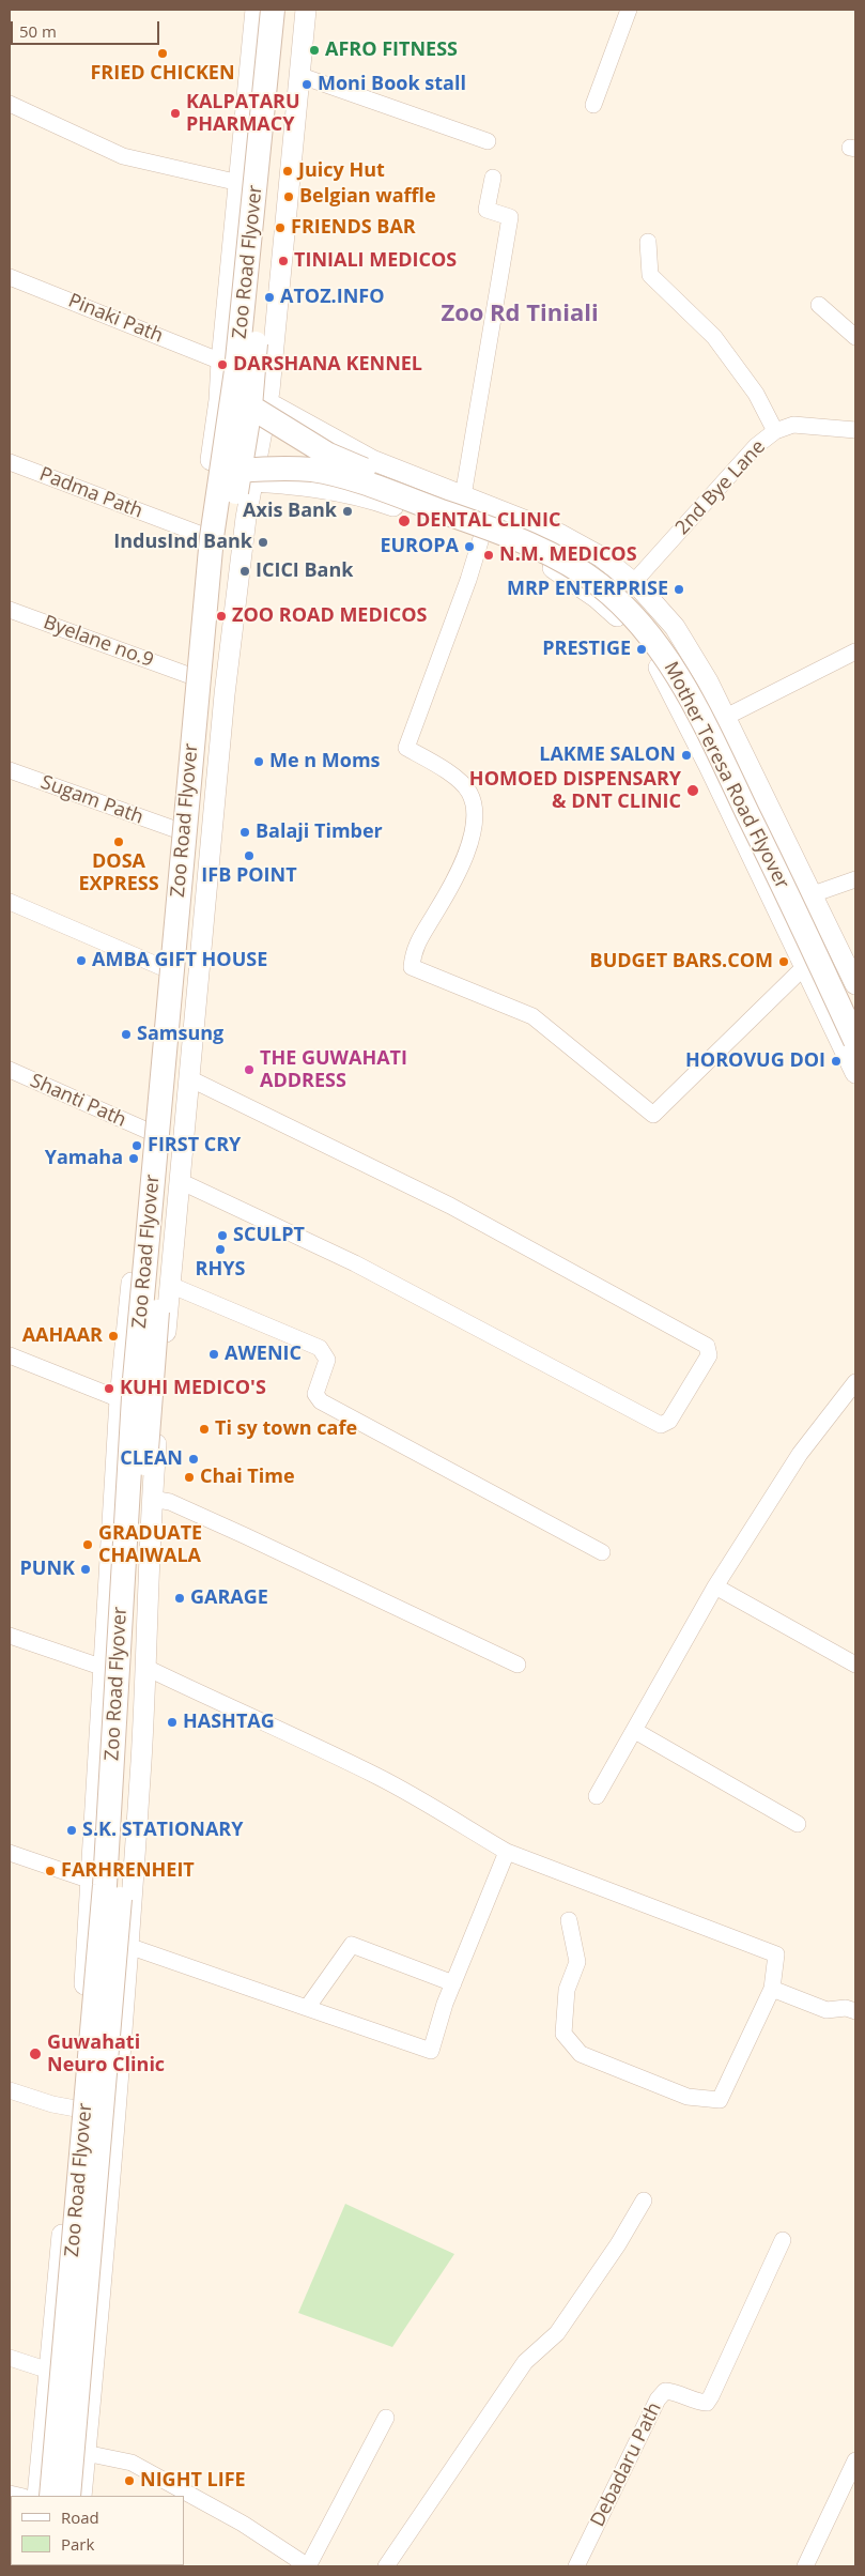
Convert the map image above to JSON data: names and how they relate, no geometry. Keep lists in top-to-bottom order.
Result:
{
  "streets": {
    "main road": ["Zoo Road Flyover", "Mother Teresa Road Flyover"],
    "street": [
      "Pinaki Path",
      "2nd Bye Lane",
      "Padma Path",
      "Byelane no.9",
      "Sugam Path",
      "Shanti Path",
      "Debadaru Path"
    ]
  },
  "crossings": [
    ["Zoo Road Flyover", "Mother Teresa Road Flyover"]
  ],
  "districts": ["Zoo Rd Tiniali"],
  "places": [
    "AFRO FITNESS",
    "FRIED CHICKEN",
    "Moni Book stall",
    "KALPATARU PHARMACY",
    "Juicy Hut",
    "Belgian waffle",
    "FRIENDS BAR",
    "TINIALI MEDICOS",
    "ATOZ.INFO",
    "DARSHANA KENNEL",
    "Axis Bank",
    "DENTAL CLINIC",
    "IndusInd Bank",
    "EUROPA",
    "N.M. MEDICOS",
    "ICICI Bank",
    "MRP ENTERPRISE",
    "ZOO ROAD MEDICOS",
    "PRESTIGE",
    "LAKME SALON",
    "Me n Moms",
    "HOMOED DISPENSARY & DNT CLINIC",
    "Balaji Timber",
    "DOSA EXPRESS",
    "IFB POINT",
    "AMBA GIFT HOUSE",
    "BUDGET BARS.COM",
    "Samsung",
    "HOROVUG DOI",
    "THE GUWAHATI ADDRESS",
    "FIRST CRY",
    "Yamaha",
    "SCULPT",
    "RHYS",
    "AAHAAR",
    "AWENIC",
    "KUHI MEDICO'S",
    "Ti sy town cafe",
    "CLEAN",
    "Chai Time",
    "GRADUATE CHAIWALA",
    "PUNK",
    "GARAGE",
    "HASHTAG",
    "S.K. STATIONARY",
    "FARHRENHEIT",
    "Guwahati Neuro Clinic",
    "NIGHT LIFE"
  ],
  "legend": ["Road", "Park"],
  "scale_bar": "50 m"
}
